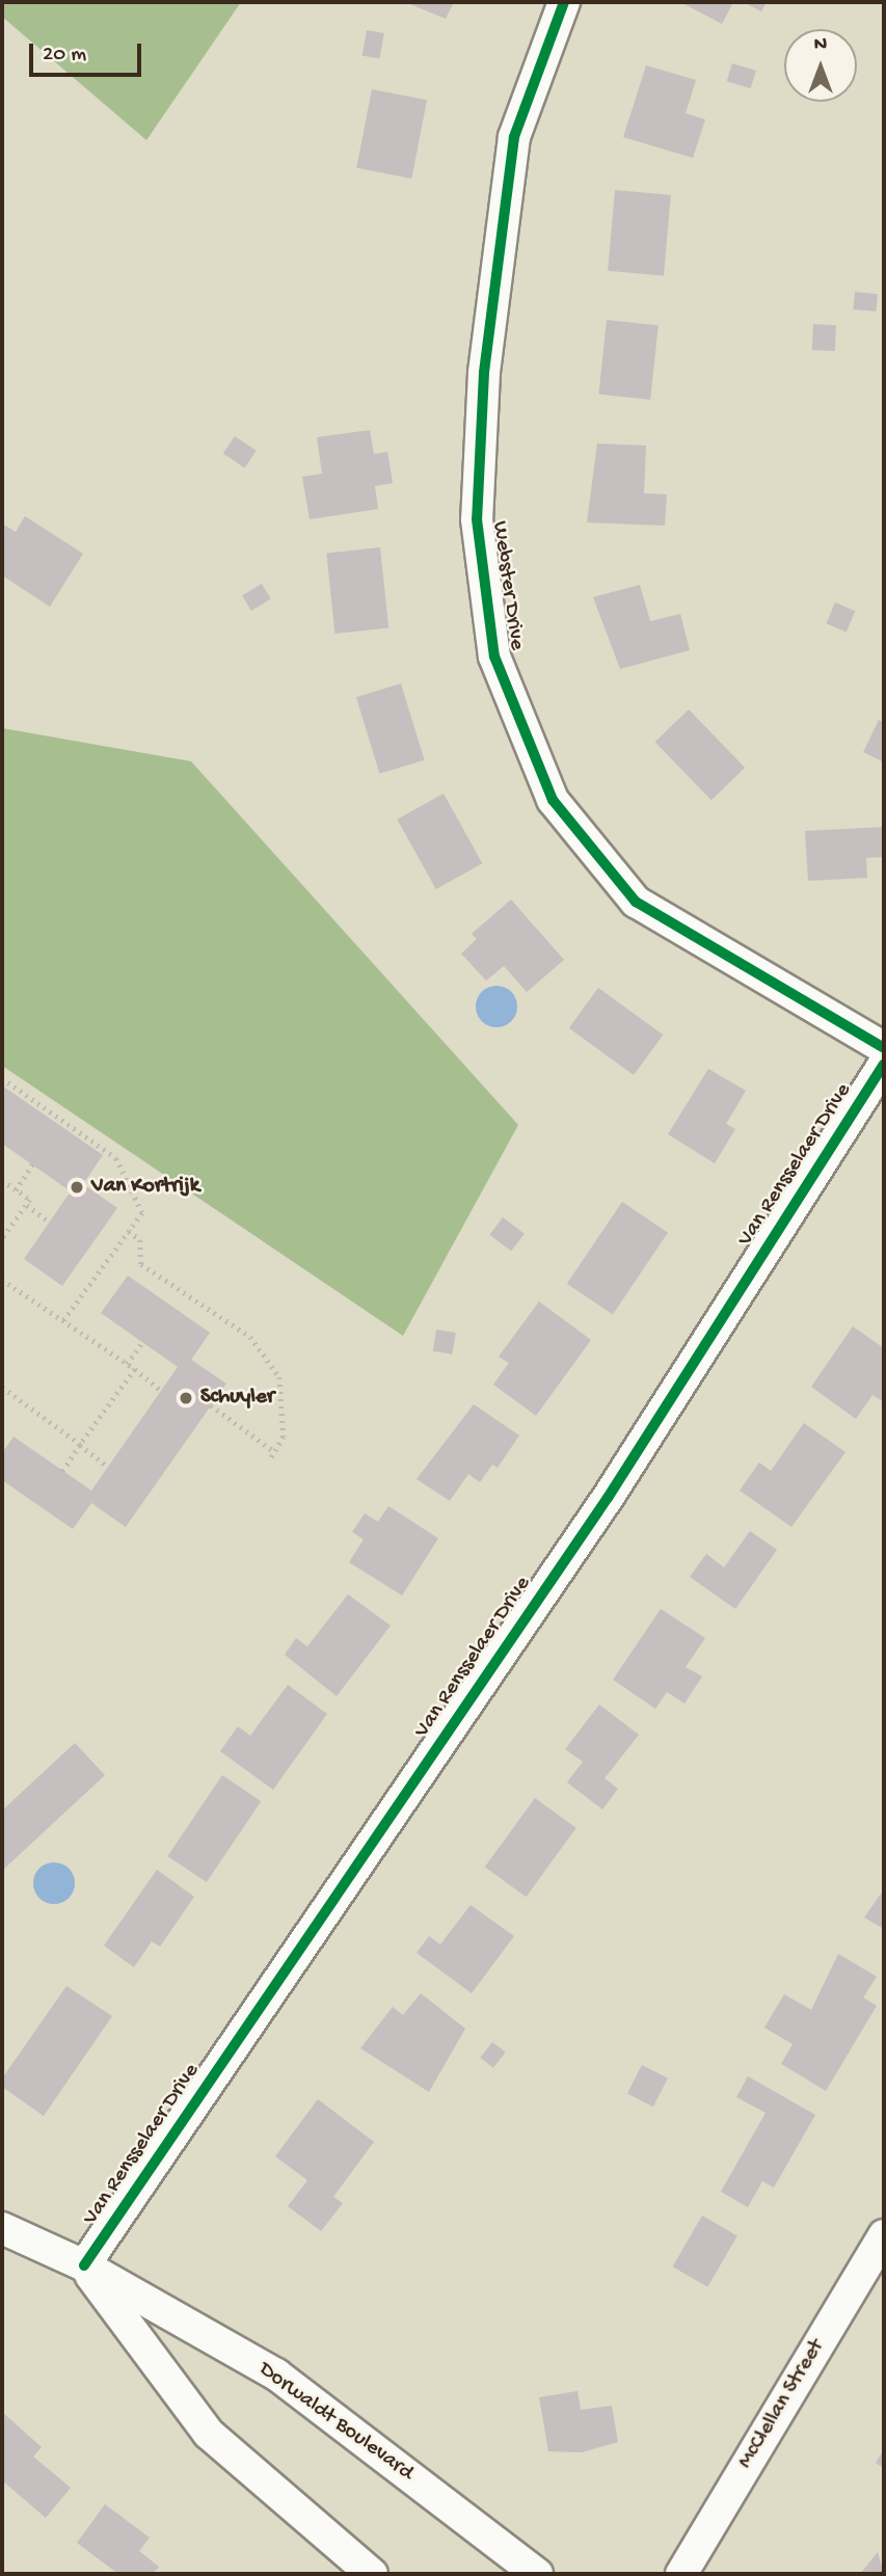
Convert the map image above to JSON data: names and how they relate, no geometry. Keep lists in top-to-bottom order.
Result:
{
  "streets": {
    "street": [
      "Webster Drive",
      "Van Rensselaer Drive",
      "McClellan Street",
      "Dorwaldt Boulevard"
    ]
  },
  "crossings": [
    ["Van Rensselaer Drive", "Dorwaldt Boulevard"]
  ],
  "places": ["Van Kortrijk", "Schuyler"],
  "scale_bar": "20 m",
  "north": "top"
}
